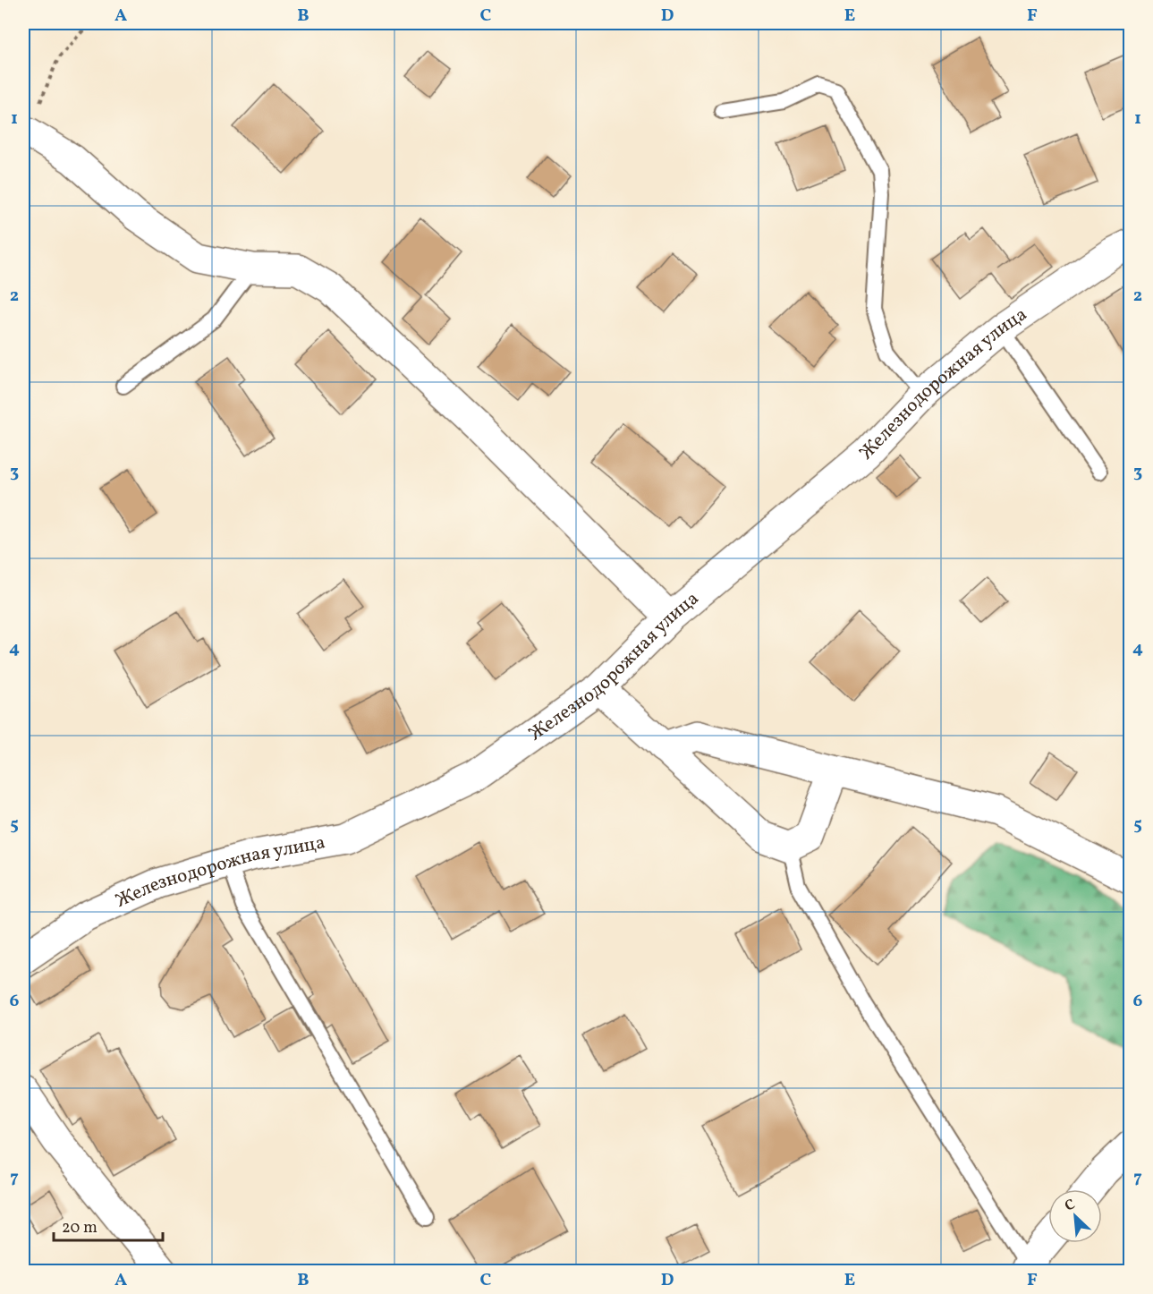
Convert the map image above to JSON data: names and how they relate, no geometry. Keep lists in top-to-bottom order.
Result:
{
  "streets": {
    "street": ["Железнодорожная улица"]
  },
  "scale_bar": "20 m",
  "north": "top left",
  "grid": {
    "columns": [
      "A",
      "B",
      "C",
      "D",
      "E",
      "F"
    ],
    "rows": [
      "1",
      "2",
      "3",
      "4",
      "5",
      "6",
      "7"
    ]
  }
}
